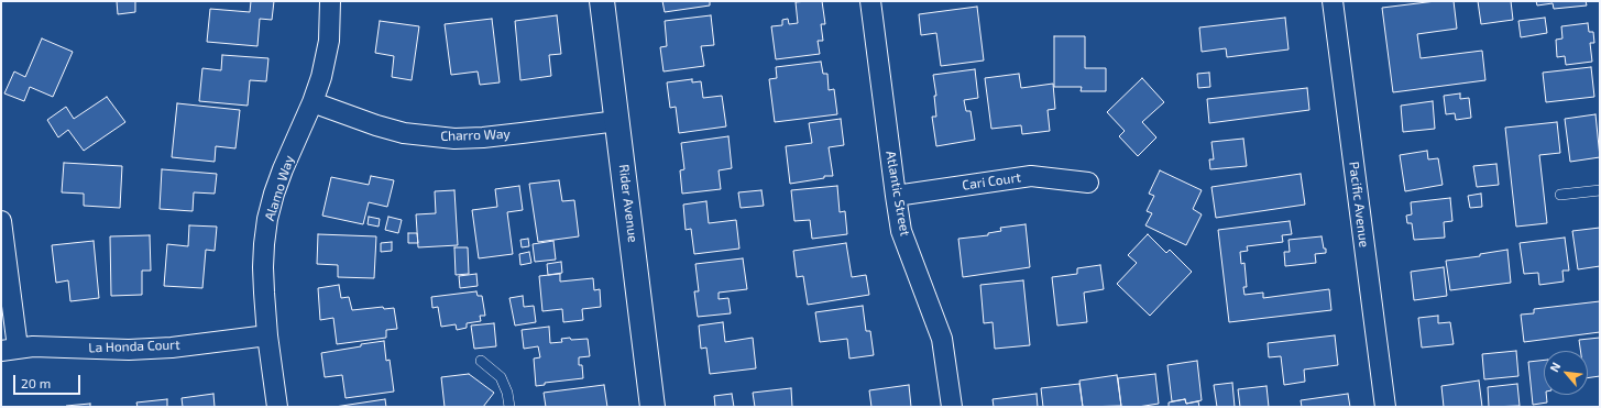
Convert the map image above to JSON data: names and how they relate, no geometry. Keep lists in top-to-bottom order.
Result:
{
  "streets": {
    "street": [
      "Charro Way",
      "Cari Court",
      "Alamo Way",
      "Atlantic Street",
      "Rider Avenue",
      "Pacific Avenue",
      "La Honda Court"
    ]
  },
  "crossings": [
    ["Charro Way", "Alamo Way"],
    ["Charro Way", "Rider Avenue"],
    ["Cari Court", "Atlantic Street"],
    ["Alamo Way", "La Honda Court"]
  ],
  "scale_bar": "20 m",
  "north": "top left"
}
